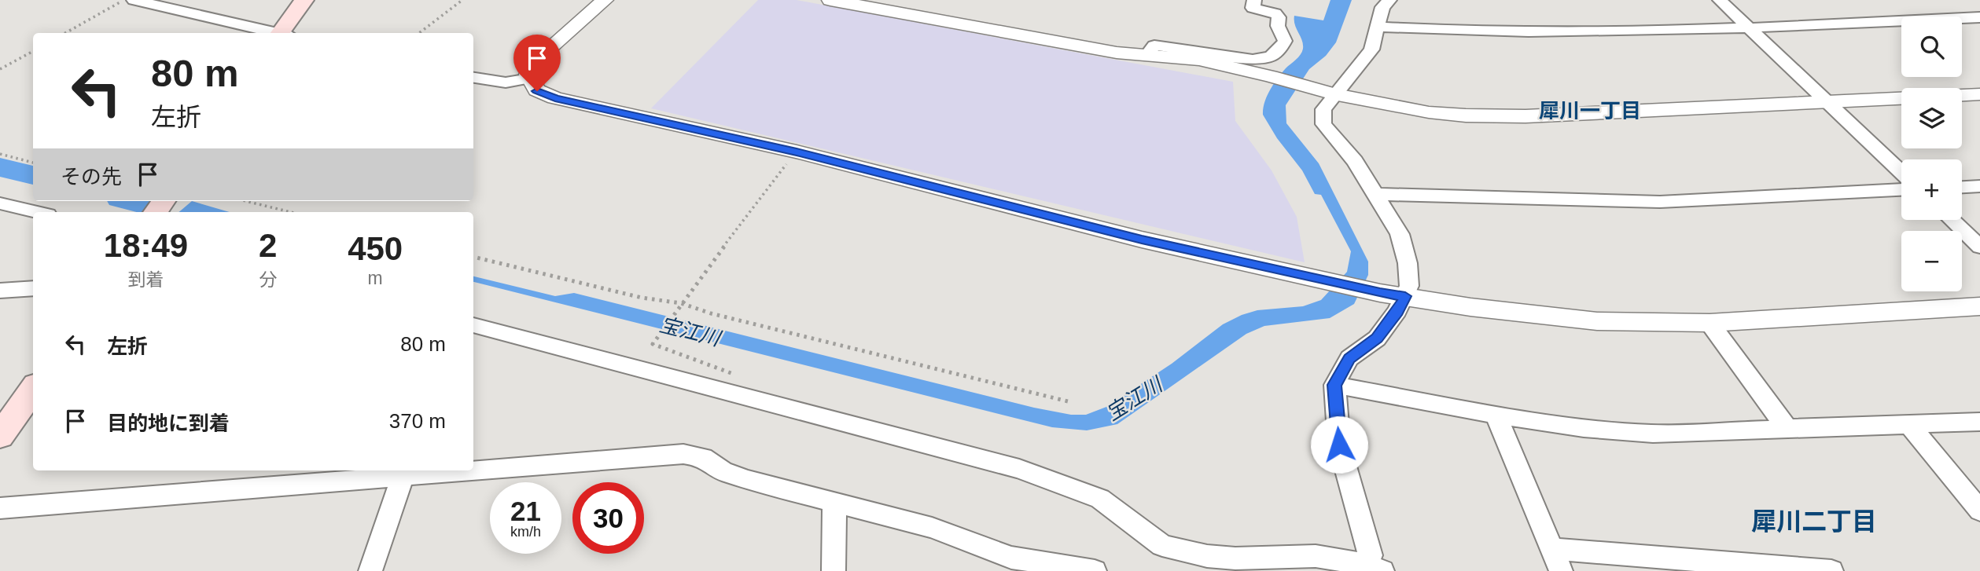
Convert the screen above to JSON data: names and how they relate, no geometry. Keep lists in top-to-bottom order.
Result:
{
  "districts": ["犀川一丁目", "犀川二丁目"],
  "water": ["宝江川"],
  "page": {
    "map_buttons": ["+", "−"],
    "turn": ["80 m", "左折"],
    "then": "その先",
    "eta": [
      "18:49",
      "到着",
      "2",
      "分",
      "450",
      "m"
    ],
    "list": [
      {
        "name": "左折",
        "value": "80 m"
      },
      {
        "name": "目的地に到着",
        "value": "370 m"
      }
    ],
    "speed": "21 km/h",
    "limit": "30"
  }
}
